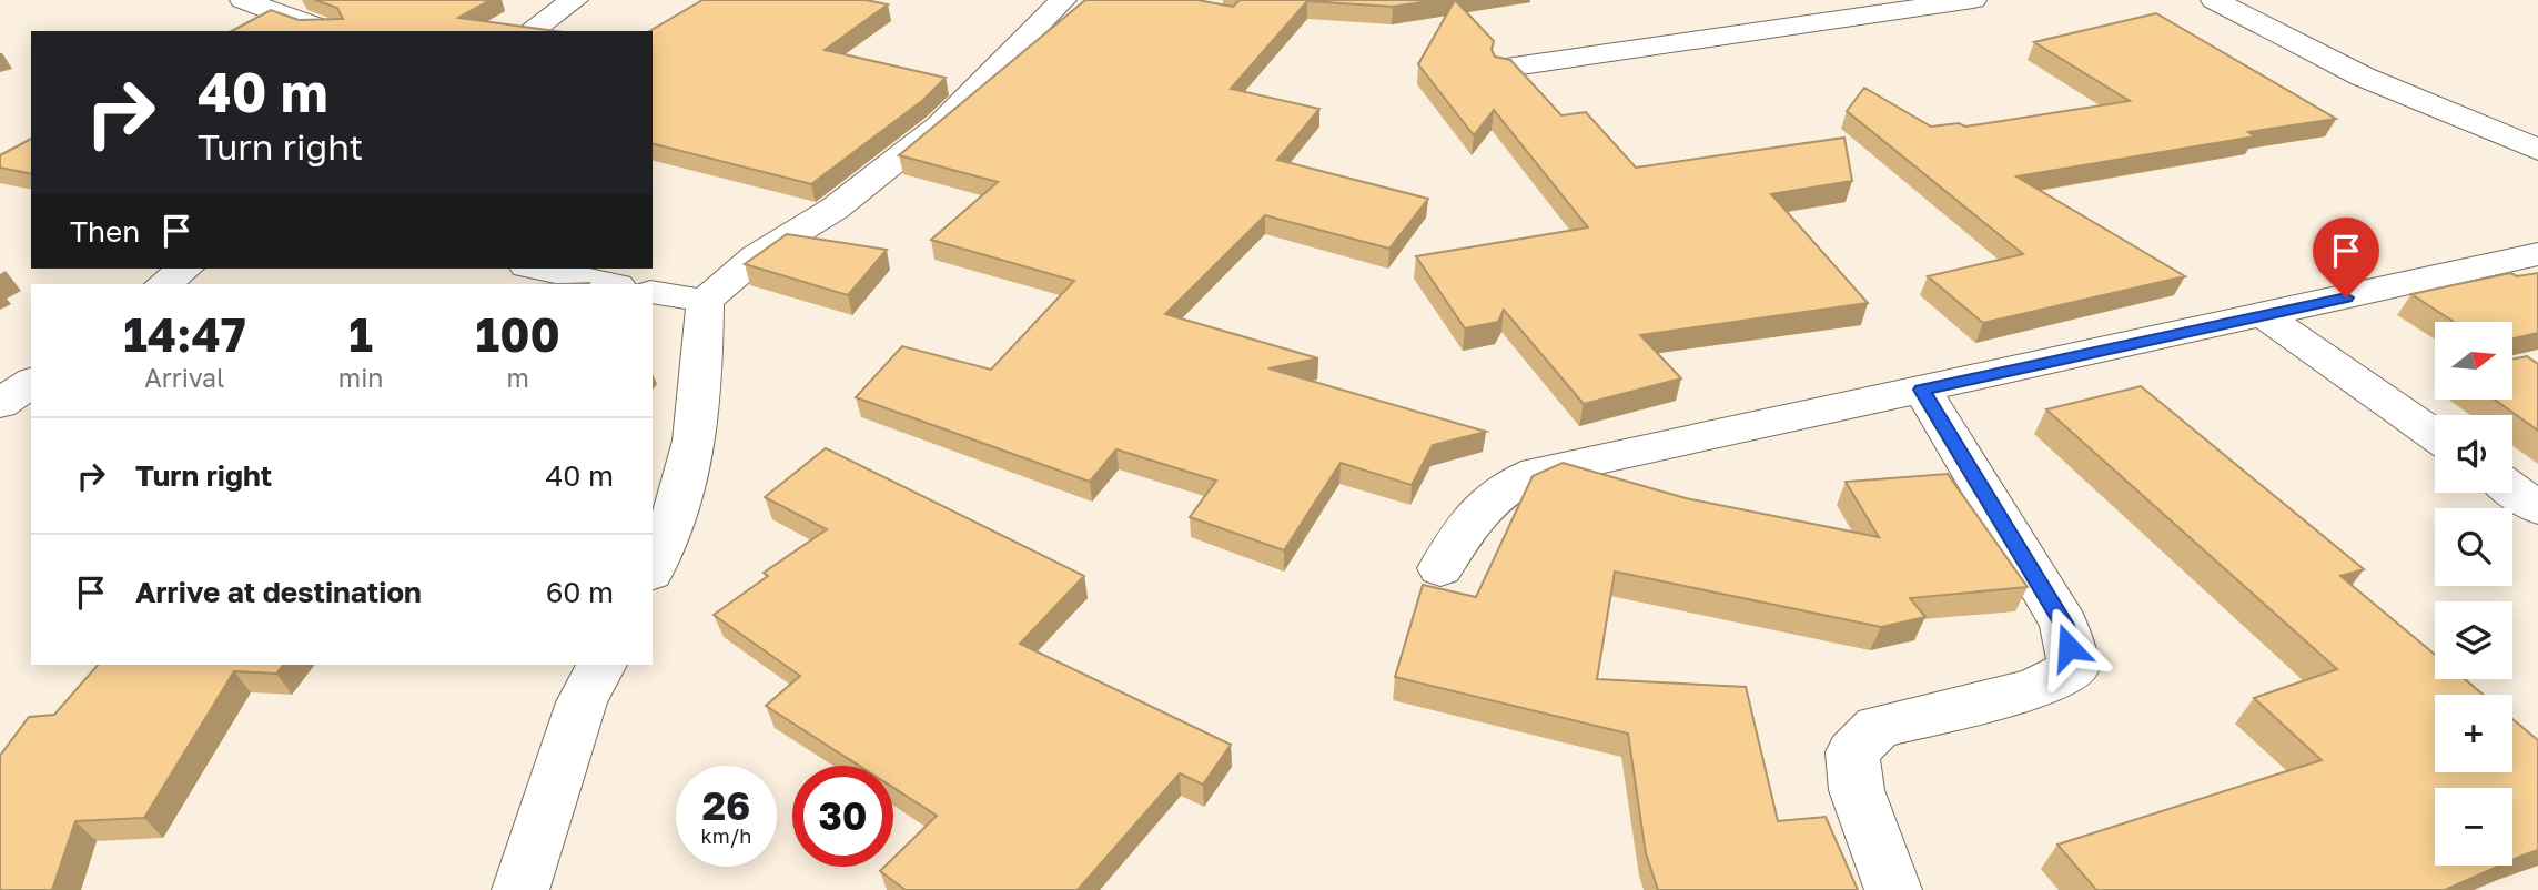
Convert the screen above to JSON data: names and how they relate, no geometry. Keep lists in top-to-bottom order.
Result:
{
  "north": "right",
  "page": {
    "turn": ["40 m", "Turn right"],
    "then": "Then",
    "eta": [
      "14:47",
      "Arrival",
      "1",
      "min",
      "100",
      "m"
    ],
    "map_buttons": ["+", "−"],
    "list": [
      {
        "name": "Turn right",
        "value": "40 m"
      },
      {
        "name": "Arrive at destination",
        "value": "60 m"
      }
    ],
    "speed": "26 km/h",
    "limit": "30"
  }
}
